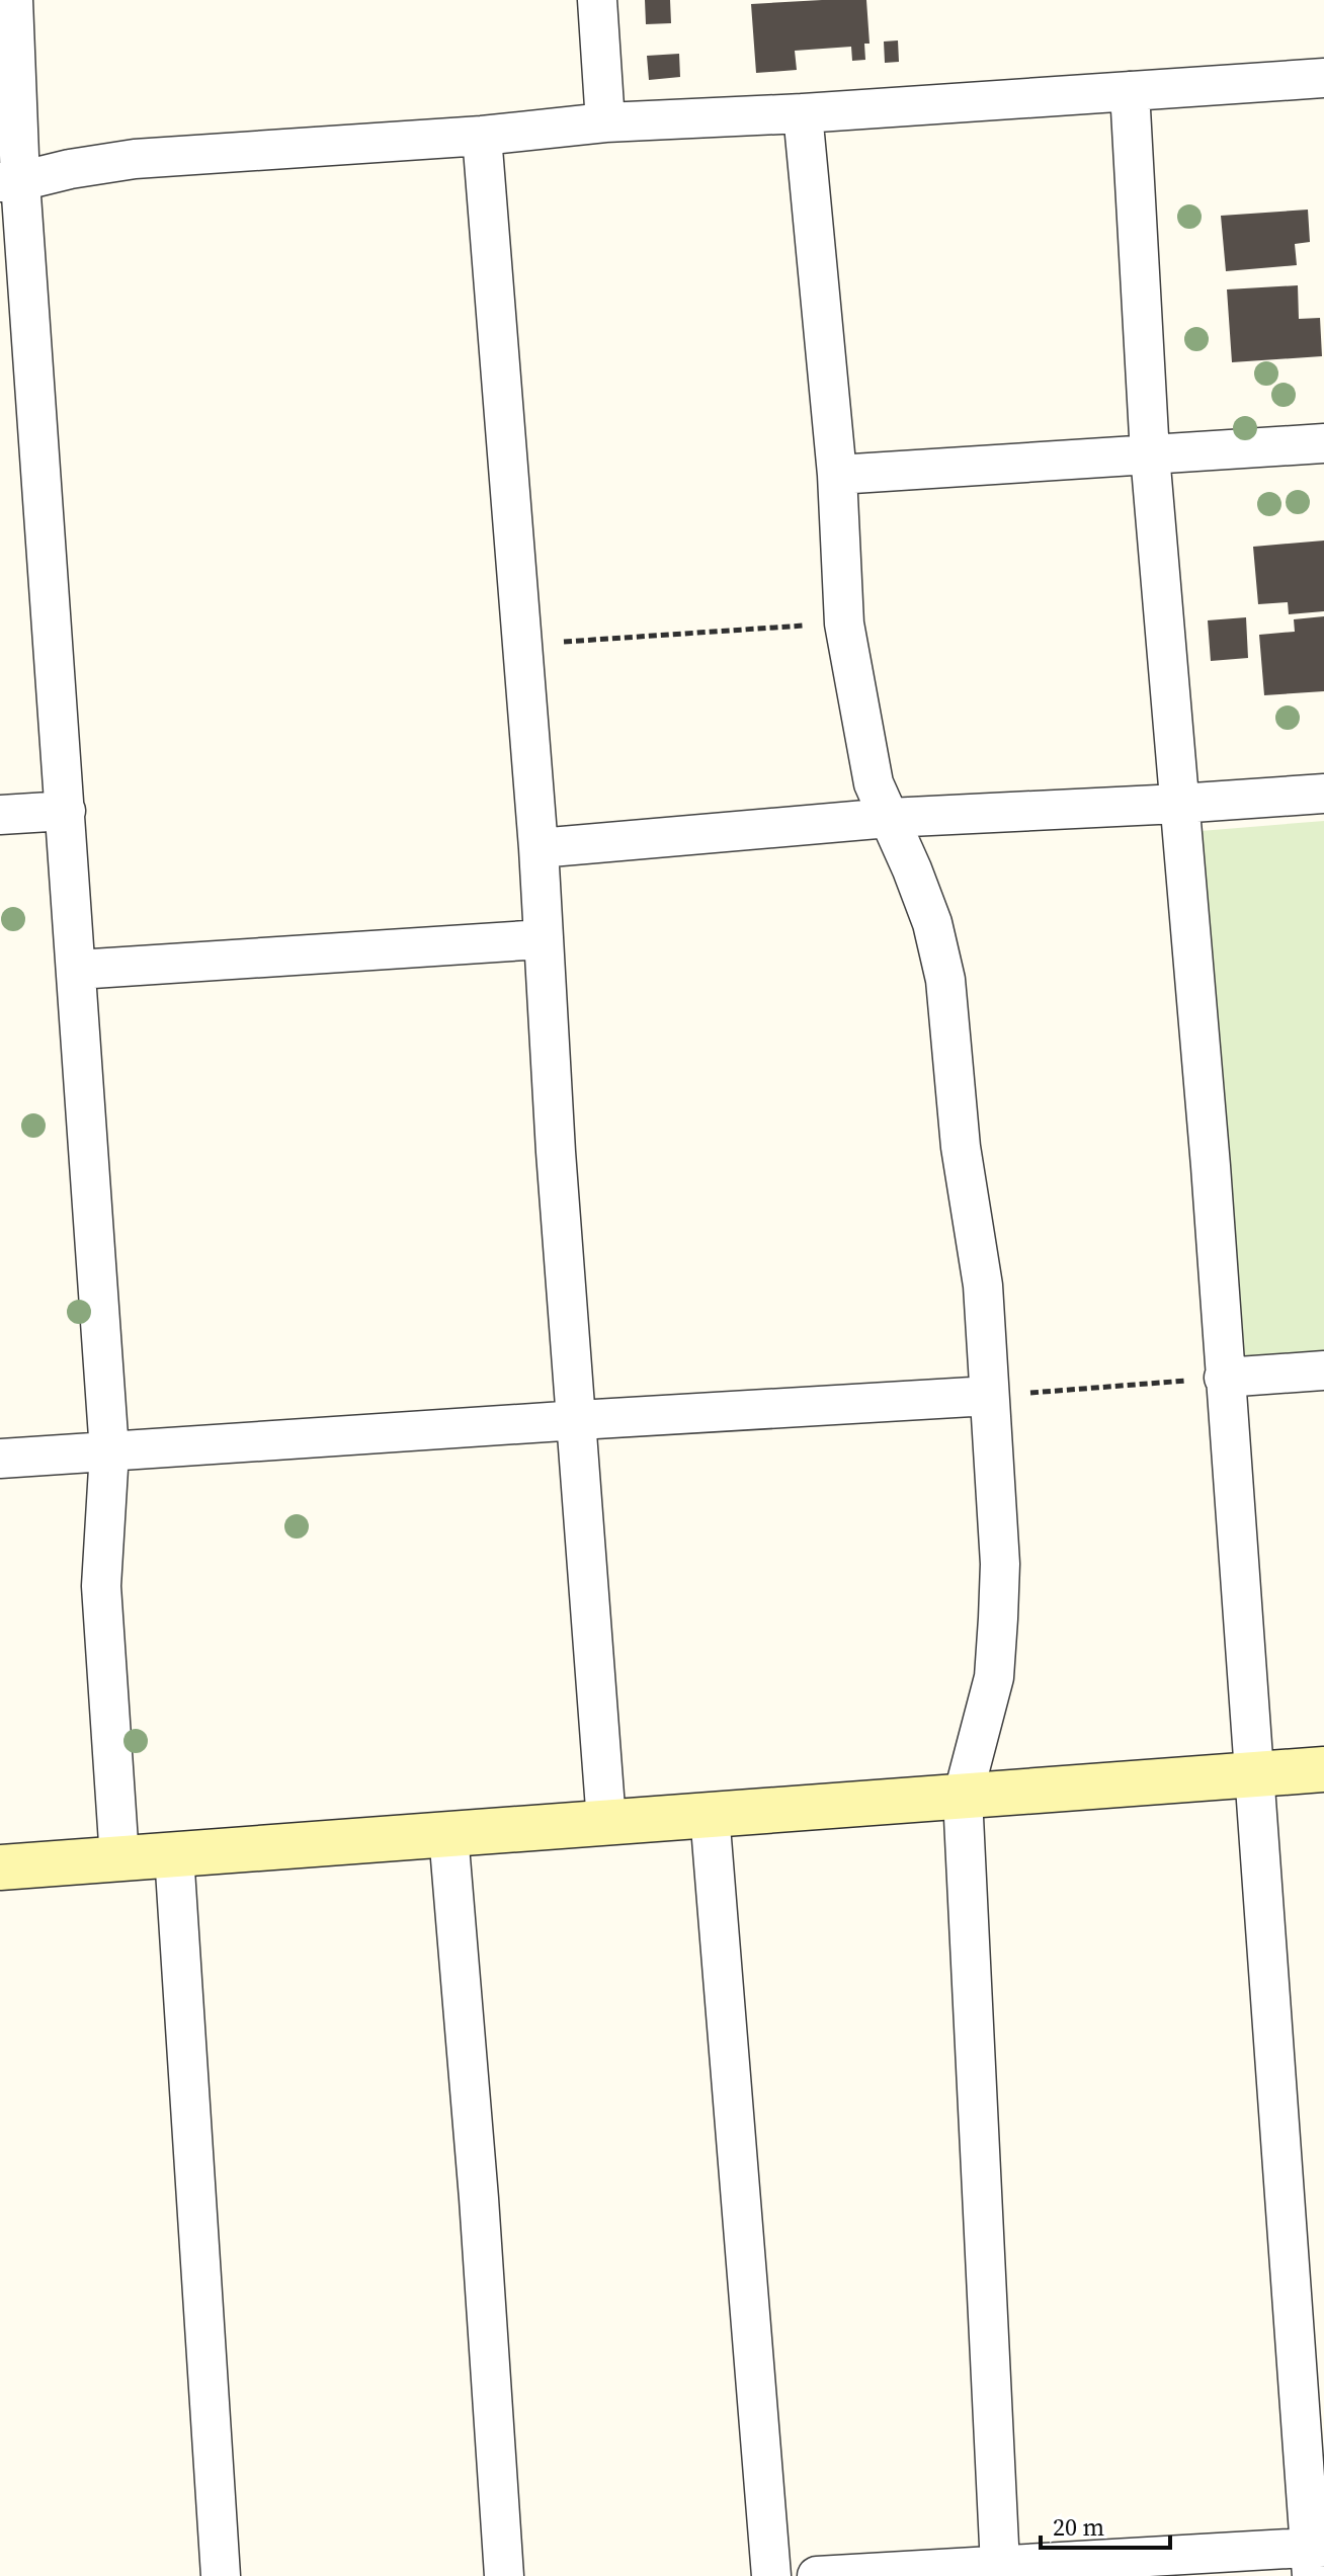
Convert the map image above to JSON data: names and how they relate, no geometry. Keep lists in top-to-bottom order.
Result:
{
  "scale_bar": "20 m"
}
